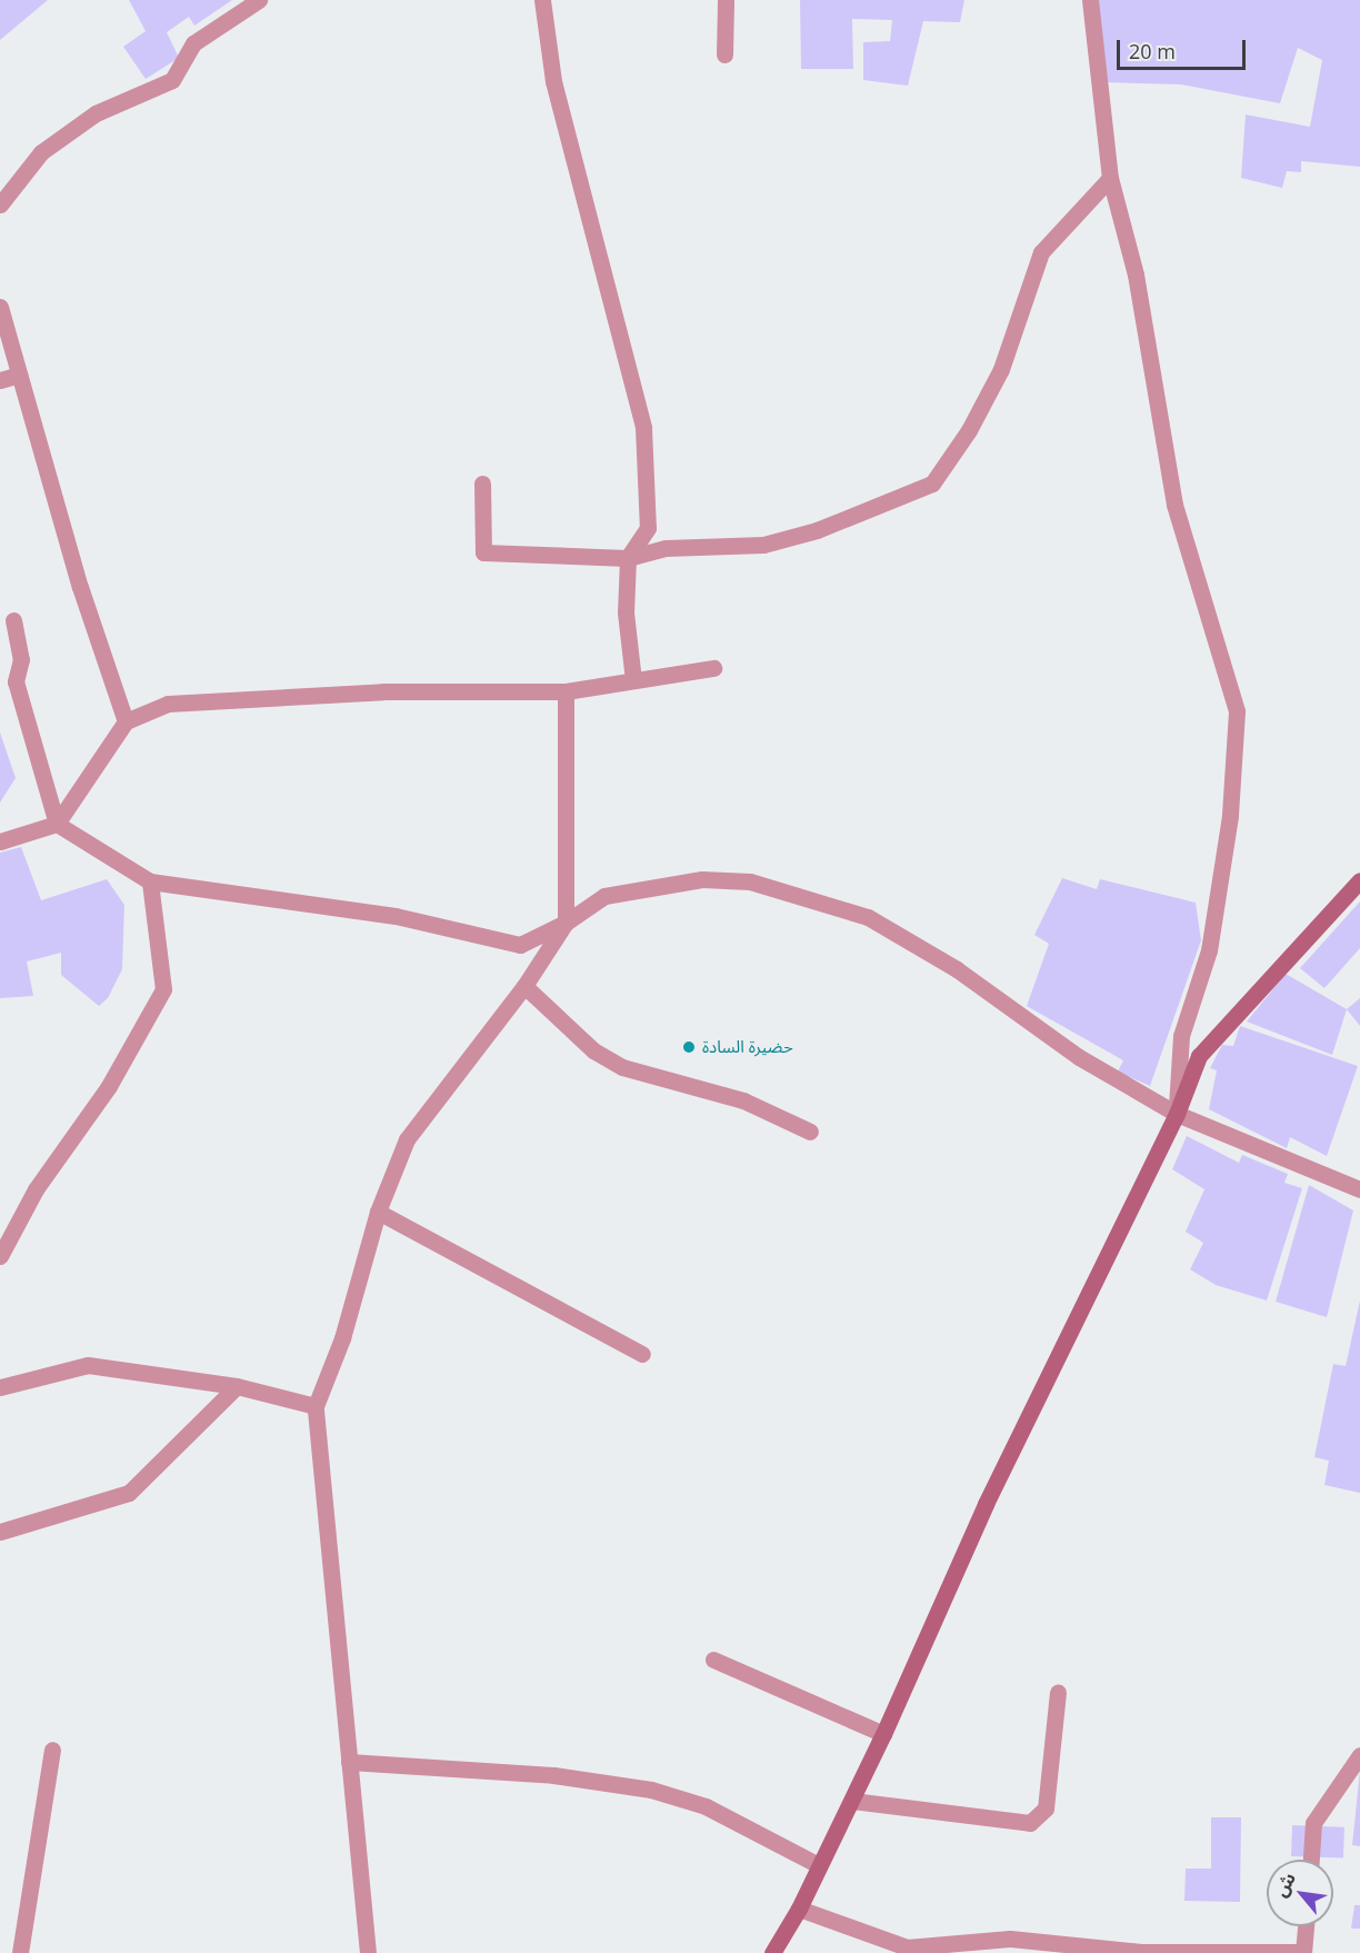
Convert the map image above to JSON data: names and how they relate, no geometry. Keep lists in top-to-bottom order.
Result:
{
  "places": ["حضيرة السادة"],
  "scale_bar": "20 m",
  "north": "top left"
}
